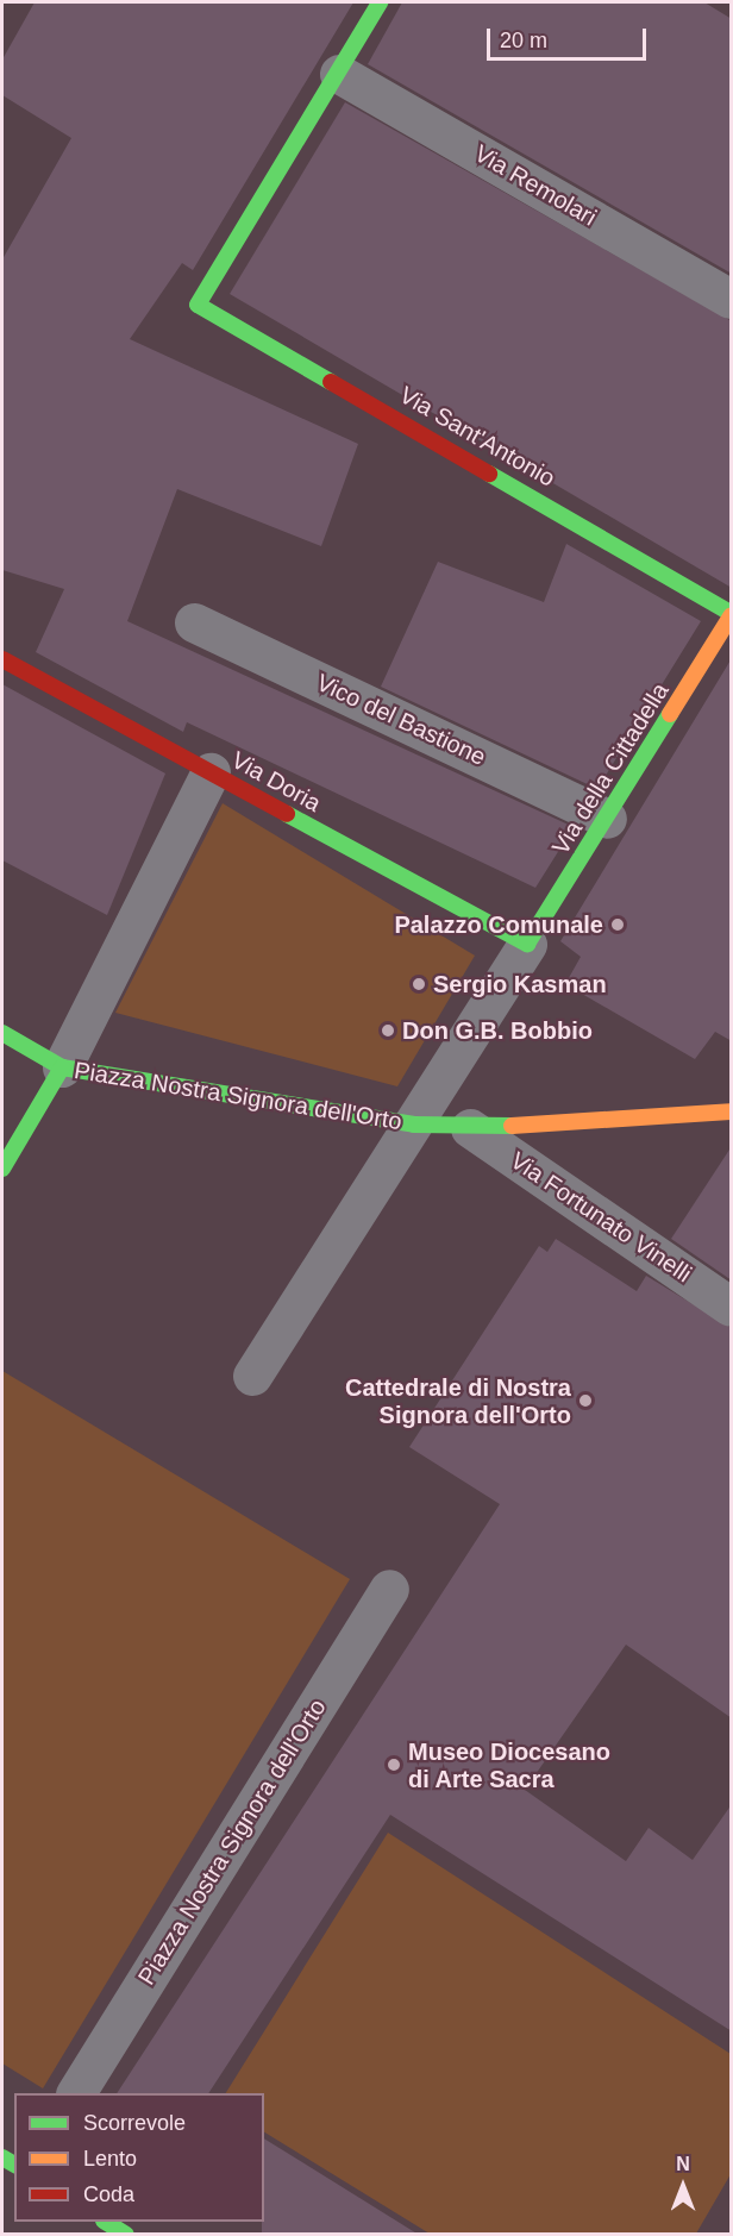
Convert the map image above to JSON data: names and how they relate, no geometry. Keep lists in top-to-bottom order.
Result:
{
  "streets": {
    "street": [
      "Via Remolari",
      "Via Sant'Antonio",
      "Vico del Bastione",
      "Via della Cittadella",
      "Via Doria",
      "Piazza Nostra Signora dell'Orto",
      "Via Fortunato Vinelli"
    ]
  },
  "crossings": [
    ["Via Remolari", "Via Sant'Antonio"],
    ["Via Sant'Antonio", "Via della Cittadella"],
    ["Vico del Bastione", "Via della Cittadella"],
    ["Via della Cittadella", "Via Doria"],
    ["Via della Cittadella", "Piazza Nostra Signora dell'Orto"],
    ["Via Doria", "Piazza Nostra Signora dell'Orto"],
    ["Piazza Nostra Signora dell'Orto", "Via Fortunato Vinelli"]
  ],
  "places": [
    "Palazzo Comunale",
    "Sergio Kasman",
    "Don G.B. Bobbio",
    "Cattedrale di Nostra Signora dell'Orto",
    "Museo Diocesano di Arte Sacra"
  ],
  "legend": ["Scorrevole", "Lento", "Coda"],
  "scale_bar": "20 m",
  "north": "top"
}
